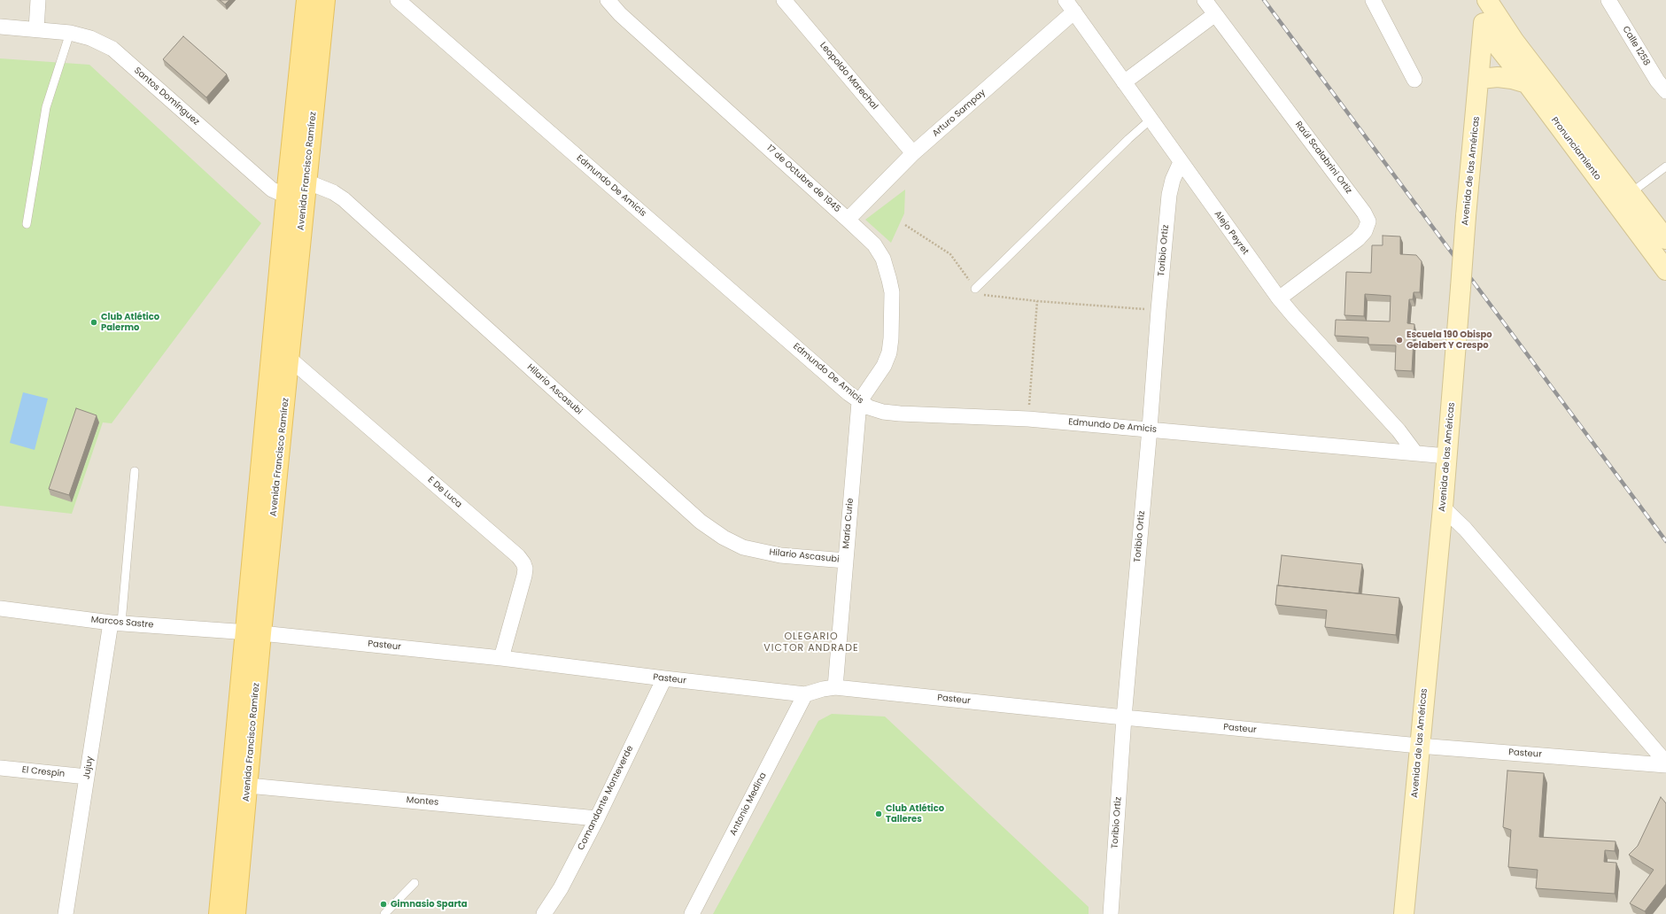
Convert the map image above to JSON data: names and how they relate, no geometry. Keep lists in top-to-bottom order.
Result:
{
  "streets": {
    "main road": ["Pronunciamiento", "Avenida Francisco Ramírez", "Avenida de las Américas"],
    "street": [
      "Calle 1258",
      "Leopoldo Marechal",
      "Santos Domínguez",
      "Arturo Sampay",
      "Raúl Scalabrini Ortiz",
      "17 de Octubre de 1945",
      "Edmundo De Amicis",
      "Alejo Peyret",
      "Toribio Ortiz",
      "Hilario Ascasubi",
      "E De Luca",
      "María Curie",
      "Marcos Sastre",
      "Pasteur",
      "Jujuy",
      "El Crespín",
      "Comandante Monteverde",
      "Montes",
      "Antonio Medina"
    ]
  },
  "crossings": [
    ["Leopoldo Marechal", "Arturo Sampay"],
    ["Santos Domínguez", "Avenida Francisco Ramírez"],
    ["Arturo Sampay", "17 de Octubre de 1945"],
    ["Arturo Sampay", "Alejo Peyret"],
    ["Pronunciamiento", "Avenida de las Américas"],
    ["Raúl Scalabrini Ortiz", "Alejo Peyret"],
    ["Avenida Francisco Ramírez", "Hilario Ascasubi"],
    ["Avenida Francisco Ramírez", "E De Luca"],
    ["Avenida Francisco Ramírez", "Marcos Sastre"],
    ["Avenida Francisco Ramírez", "Pasteur"],
    ["Avenida Francisco Ramírez", "Montes"],
    ["Avenida de las Américas", "Edmundo De Amicis"],
    ["Avenida de las Américas", "Pasteur"],
    ["17 de Octubre de 1945", "Edmundo De Amicis"],
    ["17 de Octubre de 1945", "María Curie"],
    ["Edmundo De Amicis", "Alejo Peyret"],
    ["Edmundo De Amicis", "Toribio Ortiz"],
    ["Edmundo De Amicis", "María Curie"],
    ["Alejo Peyret", "Toribio Ortiz"],
    ["Toribio Ortiz", "Pasteur"],
    ["Hilario Ascasubi", "María Curie"],
    ["E De Luca", "Pasteur"],
    ["María Curie", "Pasteur"],
    ["Marcos Sastre", "Pasteur"],
    ["Marcos Sastre", "Jujuy"],
    ["Pasteur", "Comandante Monteverde"],
    ["Pasteur", "Antonio Medina"],
    ["Jujuy", "El Crespín"],
    ["Comandante Monteverde", "Montes"]
  ],
  "districts": ["OLEGARIO VICTOR ANDRADE"],
  "places": [
    "Club Atlético Palermo",
    "Escuela 190 Obispo Gelabert Y Crespo",
    "Club Atlético Talleres",
    "Gimnasio Sparta"
  ]
}
